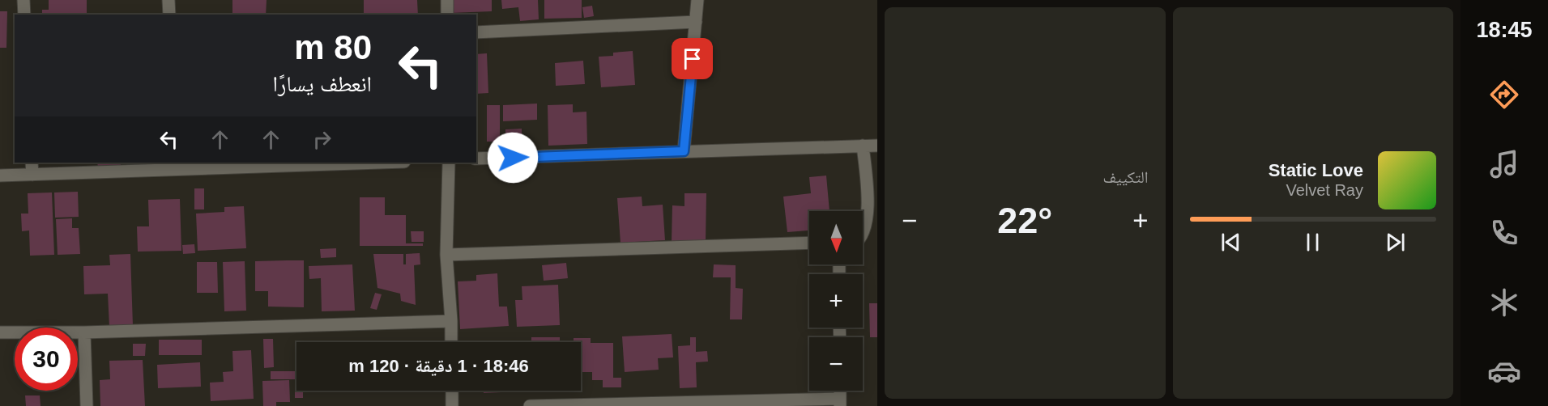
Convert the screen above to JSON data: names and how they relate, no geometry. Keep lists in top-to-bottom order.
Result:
{
  "north": "bottom",
  "page": {
    "tabs": "18:45",
    "tile": "التكييف",
    "turn": ["80 m", "انعطف يسارًا"],
    "song": ["Static Love", "Velvet Ray"],
    "heat": ["−", "22°", "+"],
    "map_buttons": ["+", "−"],
    "limit": "30",
    "trip": "18:46 · 1 دقيقة · 120 m"
  }
}
